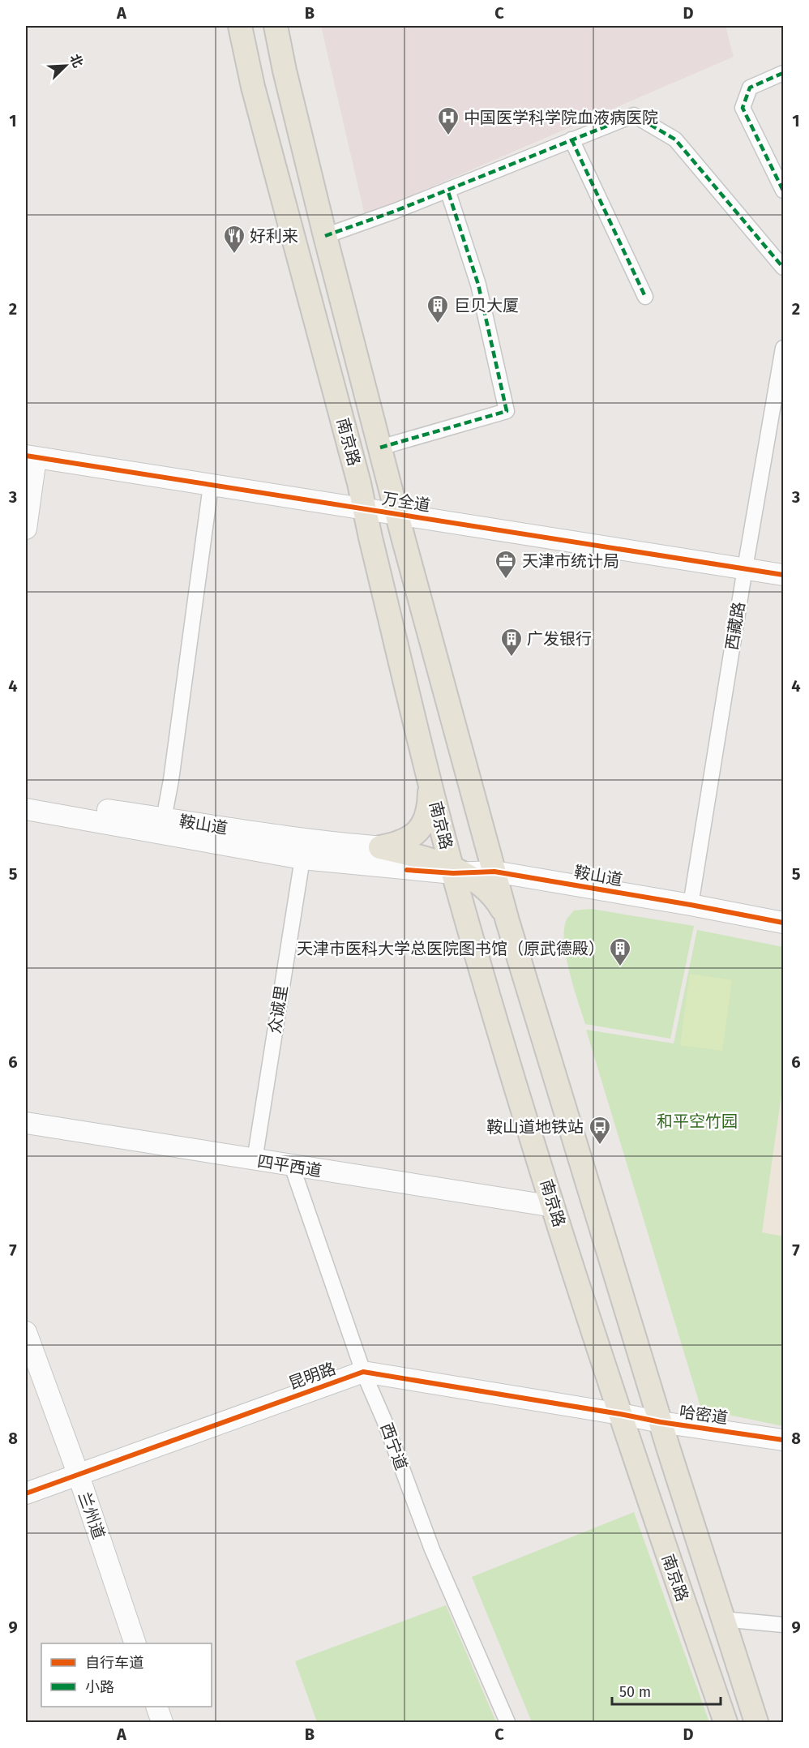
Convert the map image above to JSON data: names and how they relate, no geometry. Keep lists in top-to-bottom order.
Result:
{
  "streets": {
    "main road": ["南京路"],
    "street": [
      "万全道",
      "西藏路",
      "鞍山道",
      "众诚里",
      "四平西道",
      "昆明路",
      "哈密道",
      "西宁道",
      "兰州道"
    ]
  },
  "crossings": [
    ["南京路", "万全道"],
    ["南京路", "鞍山道"],
    ["南京路", "四平西道"],
    ["南京路", "昆明路"],
    ["南京路", "哈密道"],
    ["万全道", "西藏路"],
    ["西藏路", "鞍山道"],
    ["鞍山道", "众诚里"],
    ["众诚里", "四平西道"],
    ["四平西道", "西宁道"],
    ["昆明路", "哈密道"],
    ["昆明路", "西宁道"],
    ["昆明路", "兰州道"]
  ],
  "parks": ["和平空竹园"],
  "places": {
    "hospital": ["中国医学科学院血液病医院"],
    "restaurant": ["好利来"],
    "building": ["巨贝大厦", "广发银行", "天津市医科大学总医院图书馆（原武德殿）"],
    "office": ["天津市统计局"],
    "bus stop": ["鞍山道地铁站"]
  },
  "legend": ["自行车道", "小路"],
  "scale_bar": "50 m",
  "north": "top right",
  "grid": {
    "columns": [
      "A",
      "B",
      "C",
      "D"
    ],
    "rows": [
      "1",
      "2",
      "3",
      "4",
      "5",
      "6",
      "7",
      "8",
      "9"
    ]
  }
}
